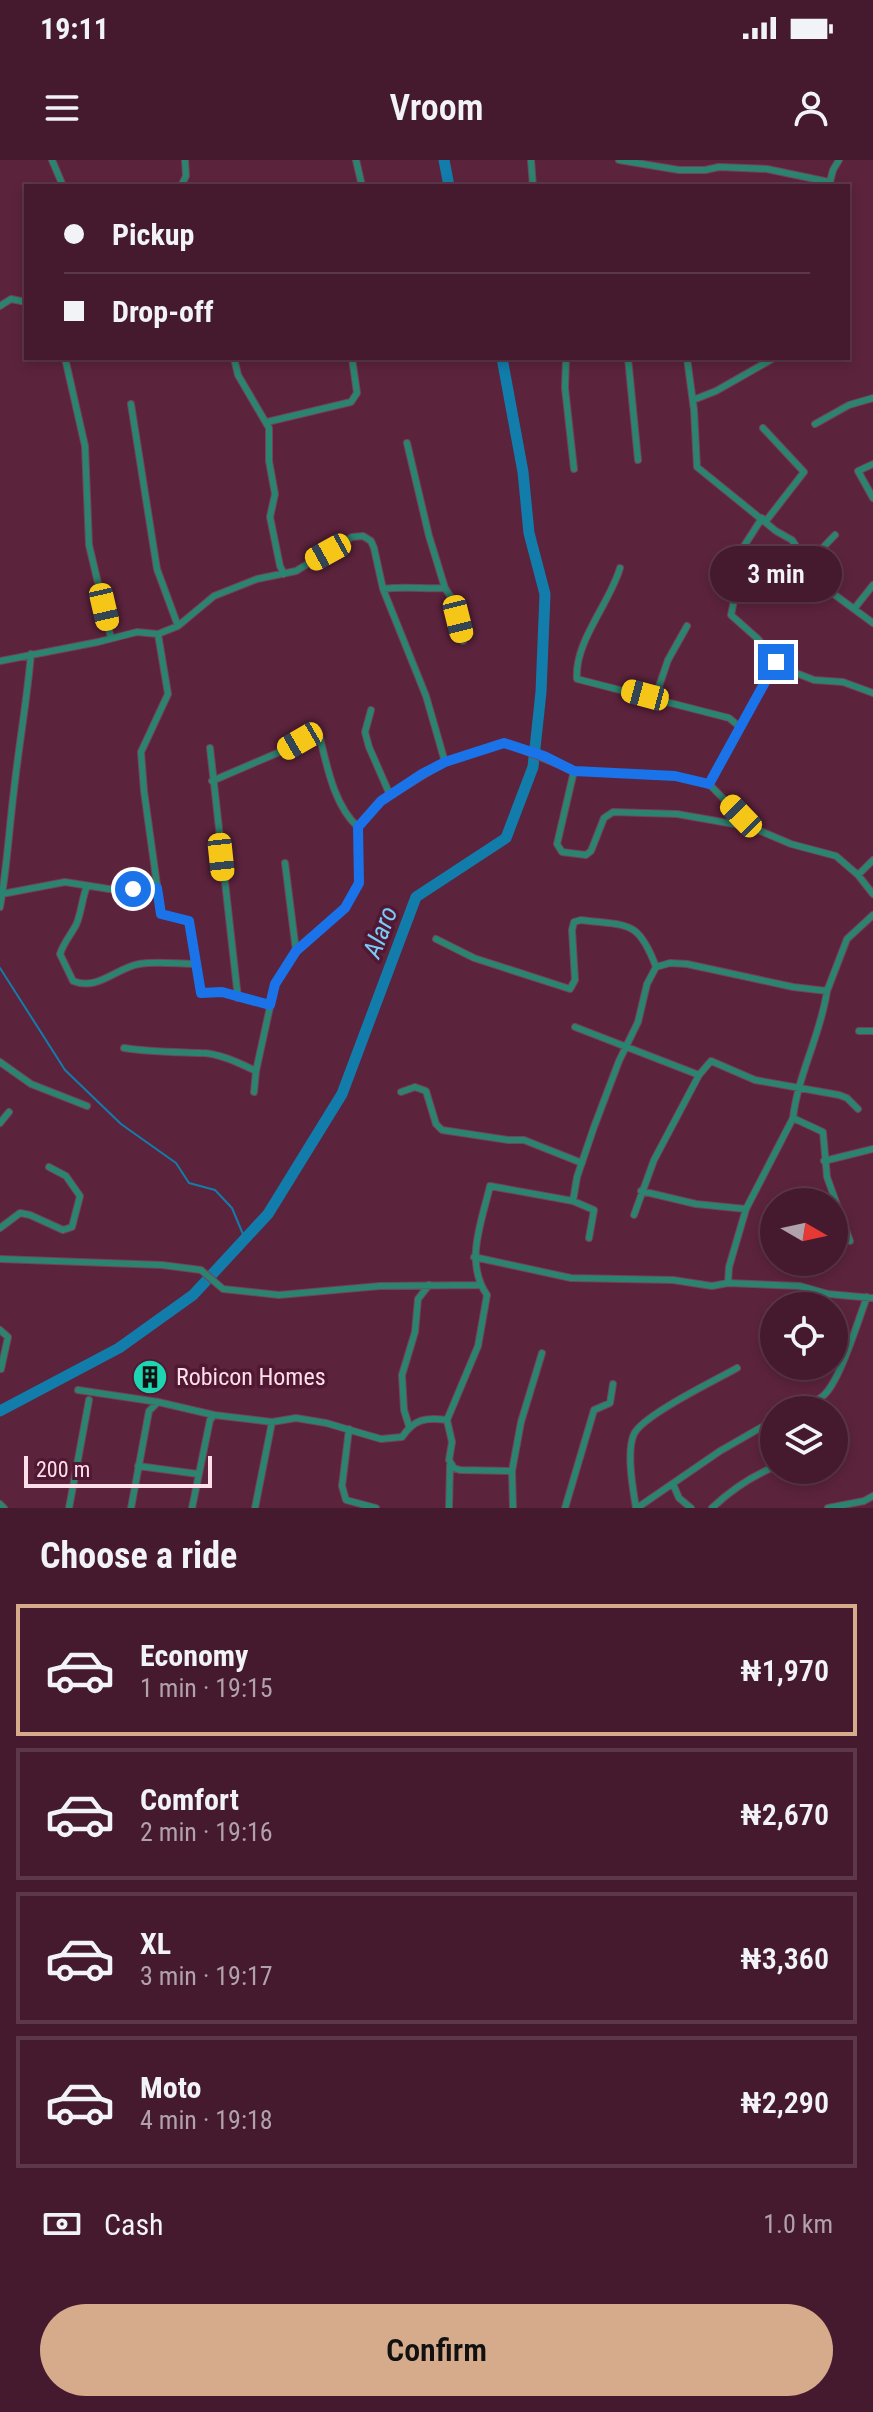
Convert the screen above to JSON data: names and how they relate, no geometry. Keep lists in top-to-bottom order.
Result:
{
  "water": ["Alaro"],
  "places": {
    "building": ["Robicon Homes"]
  },
  "scale_bar": "200 m",
  "north": "right",
  "page": {
    "status": "19:11",
    "header": "Vroom",
    "banner": ["Pickup", "Drop-off"],
    "bubble": "3 min",
    "scale": "200 m",
    "heading": "Choose a ride",
    "list": [
      {
        "name": "Economy",
        "note": "1 min · 19:15",
        "value": "₦1,970"
      },
      {
        "name": "Comfort",
        "note": "2 min · 19:16",
        "value": "₦2,670"
      },
      {
        "name": "XL",
        "note": "3 min · 19:17",
        "value": "₦3,360"
      },
      {
        "name": "Moto",
        "note": "4 min · 19:18",
        "value": "₦2,290"
      }
    ],
    "pay": ["Cash", "1.0 km"],
    "buttons": "Confirm"
  }
}
